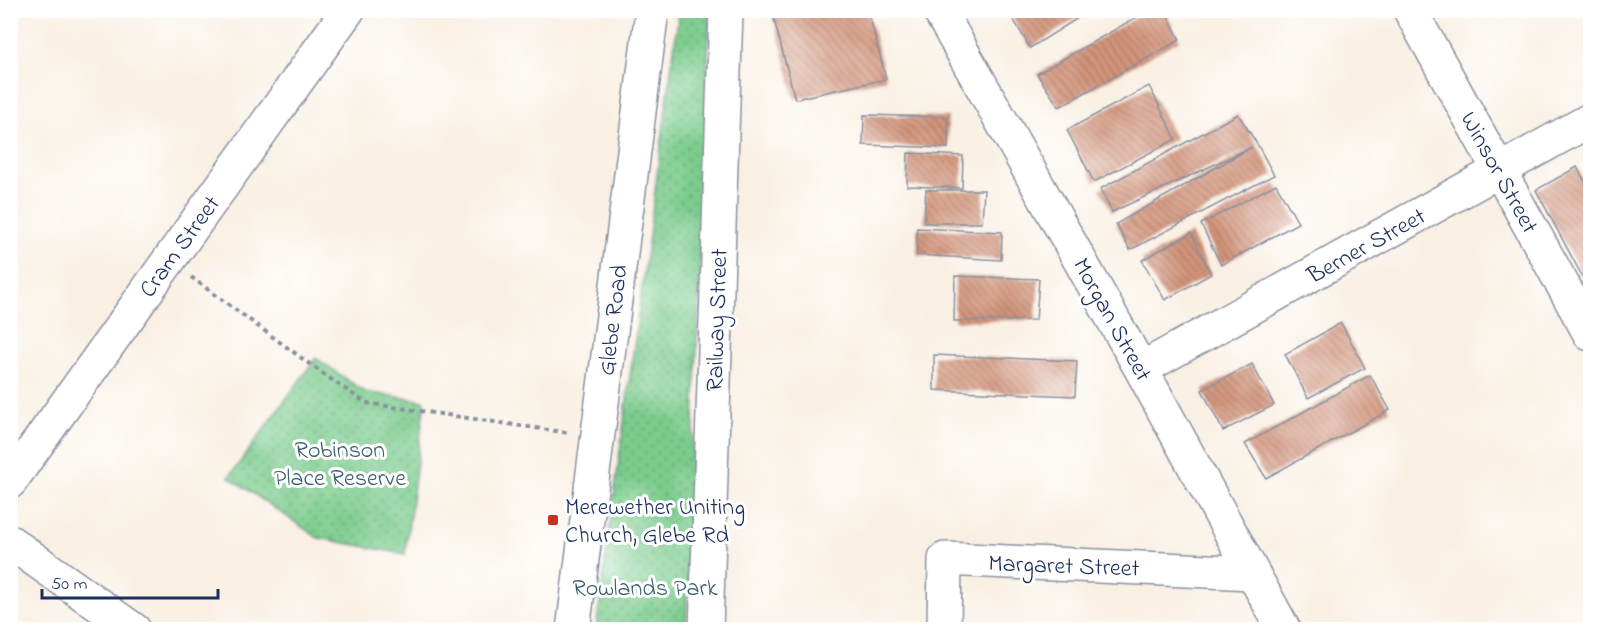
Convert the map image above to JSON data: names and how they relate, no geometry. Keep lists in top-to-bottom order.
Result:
{
  "streets": {
    "street": [
      "Winsor Street",
      "Berner Street",
      "Cram Street",
      "Morgan Street",
      "Glebe Road",
      "Railway Street",
      "Margaret Street"
    ]
  },
  "crossings": [
    ["Winsor Street", "Berner Street"],
    ["Berner Street", "Morgan Street"],
    ["Morgan Street", "Margaret Street"]
  ],
  "parks": ["Robinson Place Reserve", "Rowlands Park"],
  "places": {
    "transit": ["Merewether Uniting Church, Glebe Rd"]
  },
  "scale_bar": "50 m"
}
